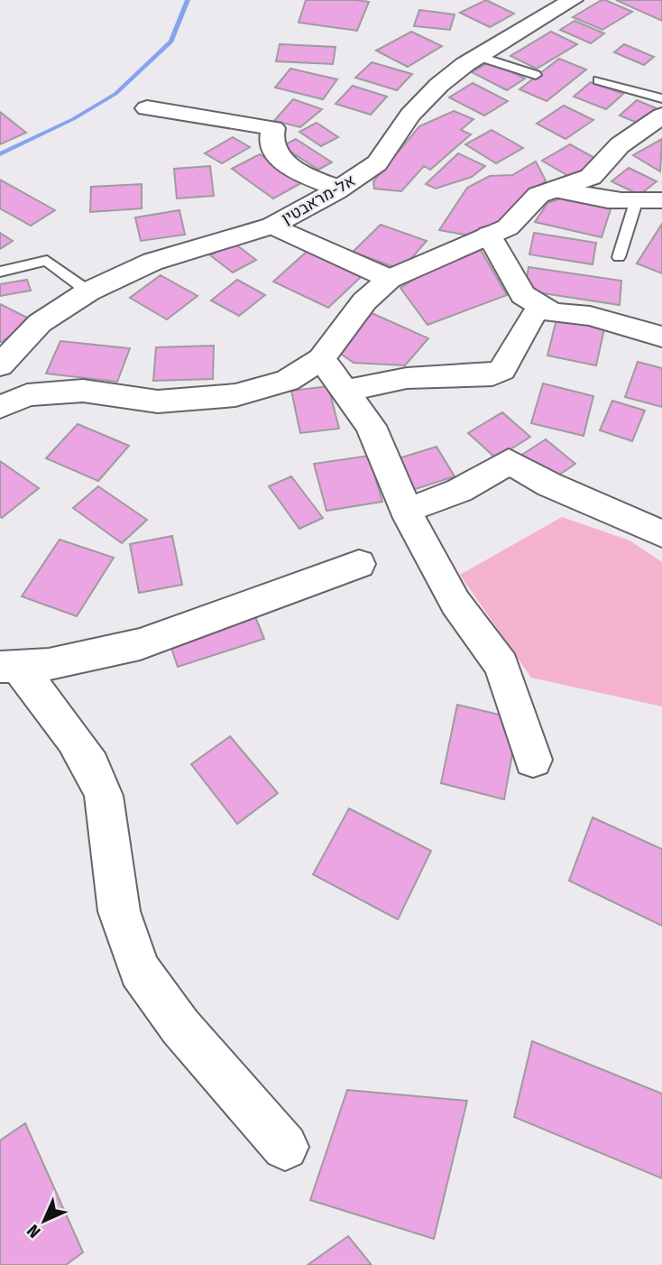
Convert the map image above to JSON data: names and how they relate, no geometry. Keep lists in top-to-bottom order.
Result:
{
  "streets": {
    "street": ["אל-מראבטין"]
  },
  "north": "bottom left"
}
